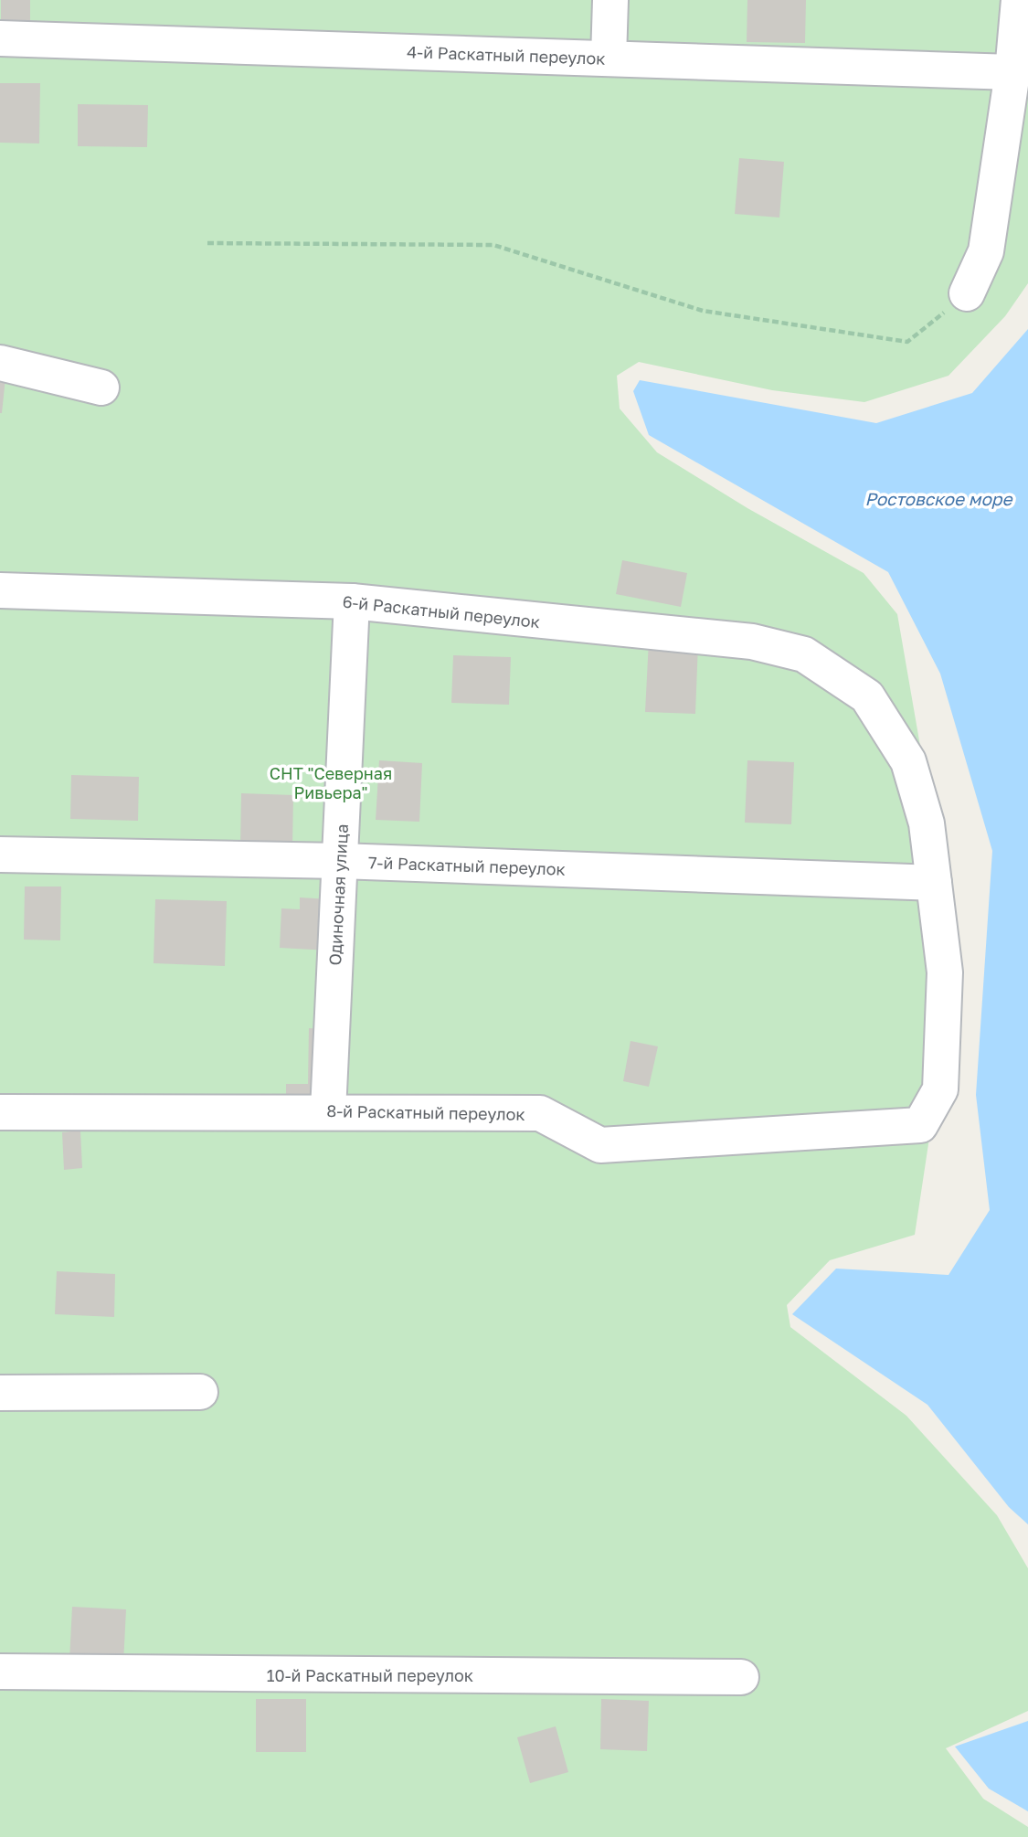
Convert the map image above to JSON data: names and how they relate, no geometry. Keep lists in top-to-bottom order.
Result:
{
  "streets": {
    "lane": [
      "4-й Раскатный переулок",
      "6-й Раскатный переулок",
      "7-й Раскатный переулок",
      "Одиночная улица",
      "8-й Раскатный переулок",
      "10-й Раскатный переулок"
    ]
  },
  "crossings": [
    ["6-й Раскатный переулок", "7-й Раскатный переулок"],
    ["6-й Раскатный переулок", "Одиночная улица"],
    ["6-й Раскатный переулок", "8-й Раскатный переулок"],
    ["7-й Раскатный переулок", "Одиночная улица"],
    ["7-й Раскатный переулок", "8-й Раскатный переулок"],
    ["Одиночная улица", "8-й Раскатный переулок"]
  ],
  "water": ["Ростовское море"],
  "parks": ["СНТ \"Северная Ривьера\""]
}
